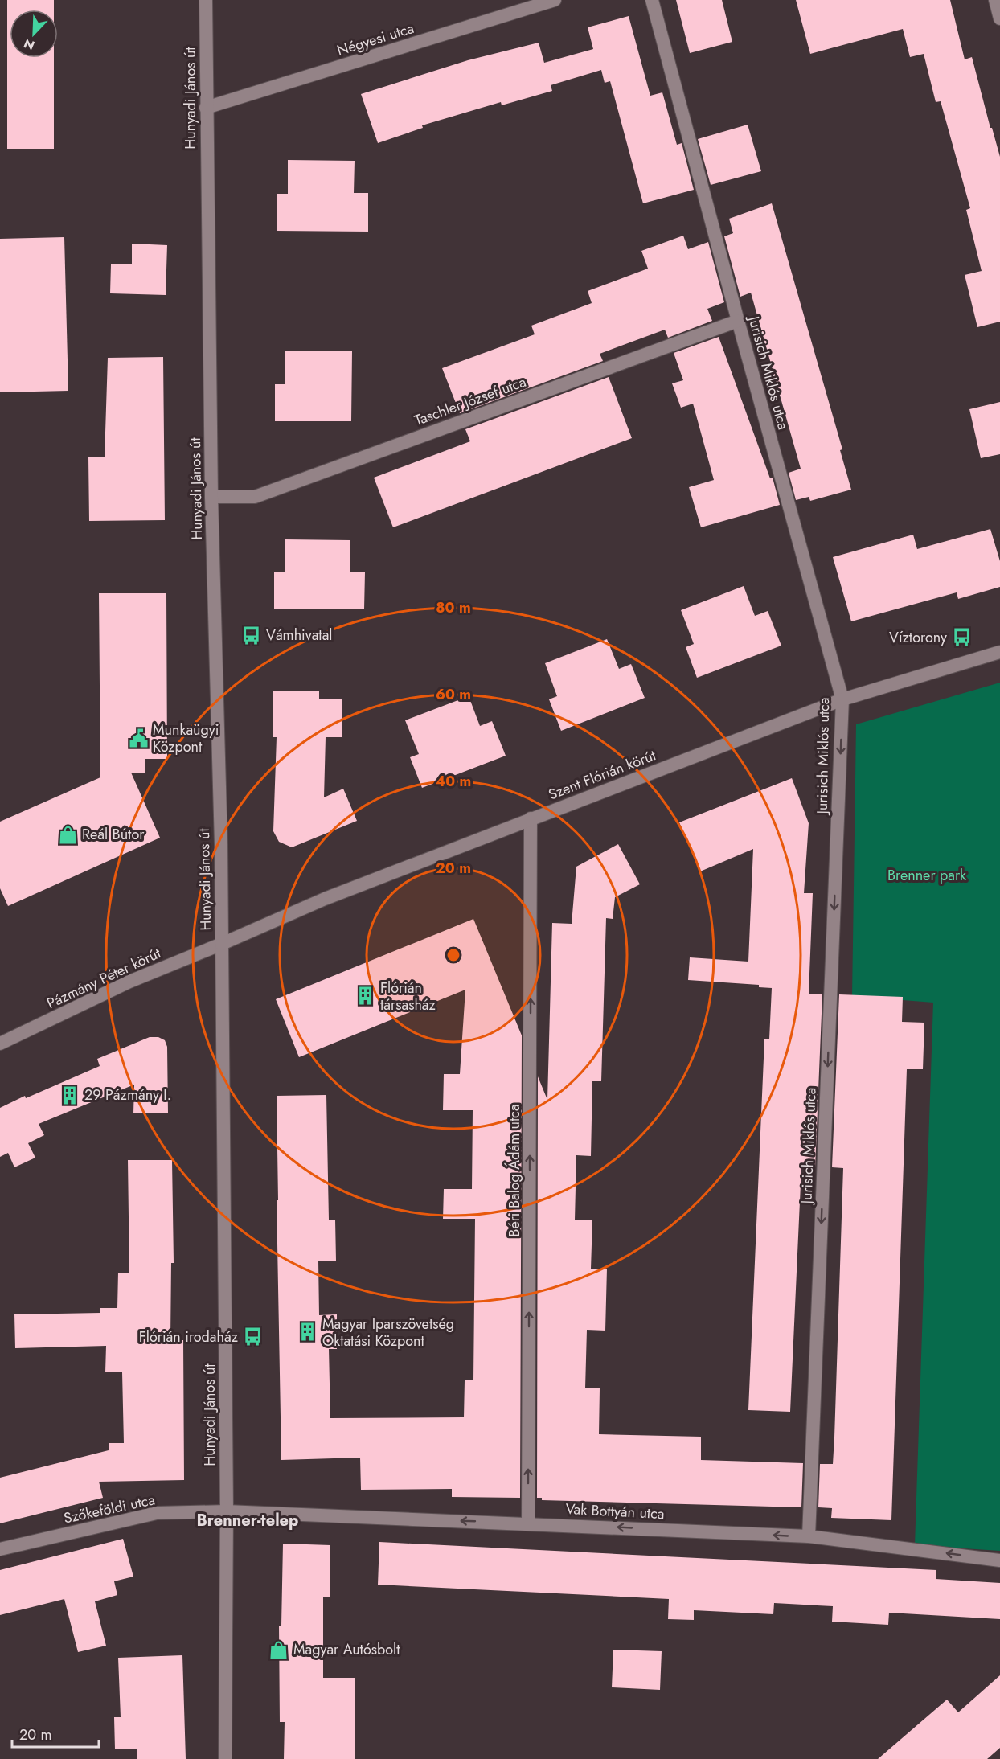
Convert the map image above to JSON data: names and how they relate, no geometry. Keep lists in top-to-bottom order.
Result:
{
  "streets": {
    "street": [
      "Négyesi utca",
      "Hunyadi János út",
      "Jurisich Miklós utca",
      "Taschler József utca",
      "Szent Flórián körút",
      "Pázmány Péter körút",
      "Béri Balog Ádám utca",
      "Szőkeföldi utca",
      "Vak Bottyán utca"
    ]
  },
  "crossings": [
    ["Négyesi utca", "Hunyadi János út"],
    ["Hunyadi János út", "Taschler József utca"],
    ["Hunyadi János út", "Szent Flórián körút"],
    ["Hunyadi János út", "Pázmány Péter körút"],
    ["Hunyadi János út", "Szőkeföldi utca"],
    ["Hunyadi János út", "Vak Bottyán utca"],
    ["Jurisich Miklós utca", "Taschler József utca"],
    ["Jurisich Miklós utca", "Szent Flórián körút"],
    ["Jurisich Miklós utca", "Vak Bottyán utca"],
    ["Szent Flórián körút", "Pázmány Péter körút"],
    ["Szent Flórián körút", "Béri Balog Ádám utca"],
    ["Béri Balog Ádám utca", "Vak Bottyán utca"],
    ["Szőkeföldi utca", "Vak Bottyán utca"]
  ],
  "one_way": ["Jurisich Miklós utca", "Béri Balog Ádám utca", "Vak Bottyán utca"],
  "districts": ["Brenner-telep"],
  "parks": ["Brenner park"],
  "places": {
    "bus stop": ["Vámhivatal", "Víztorony", "Flórián irodaház"],
    "public building": ["Munkaügyi Központ"],
    "shop": ["Reál Bútor", "Magyar Autósbolt"],
    "building": ["Flórián társasház", "29 Pázmány I.", "Magyar Iparszövetség Oktatási Központ"]
  },
  "scale_bar": "20 m",
  "north": "bottom left",
  "rings": [
    "80 m",
    "60 m",
    "40 m",
    "20 m"
  ]
}
